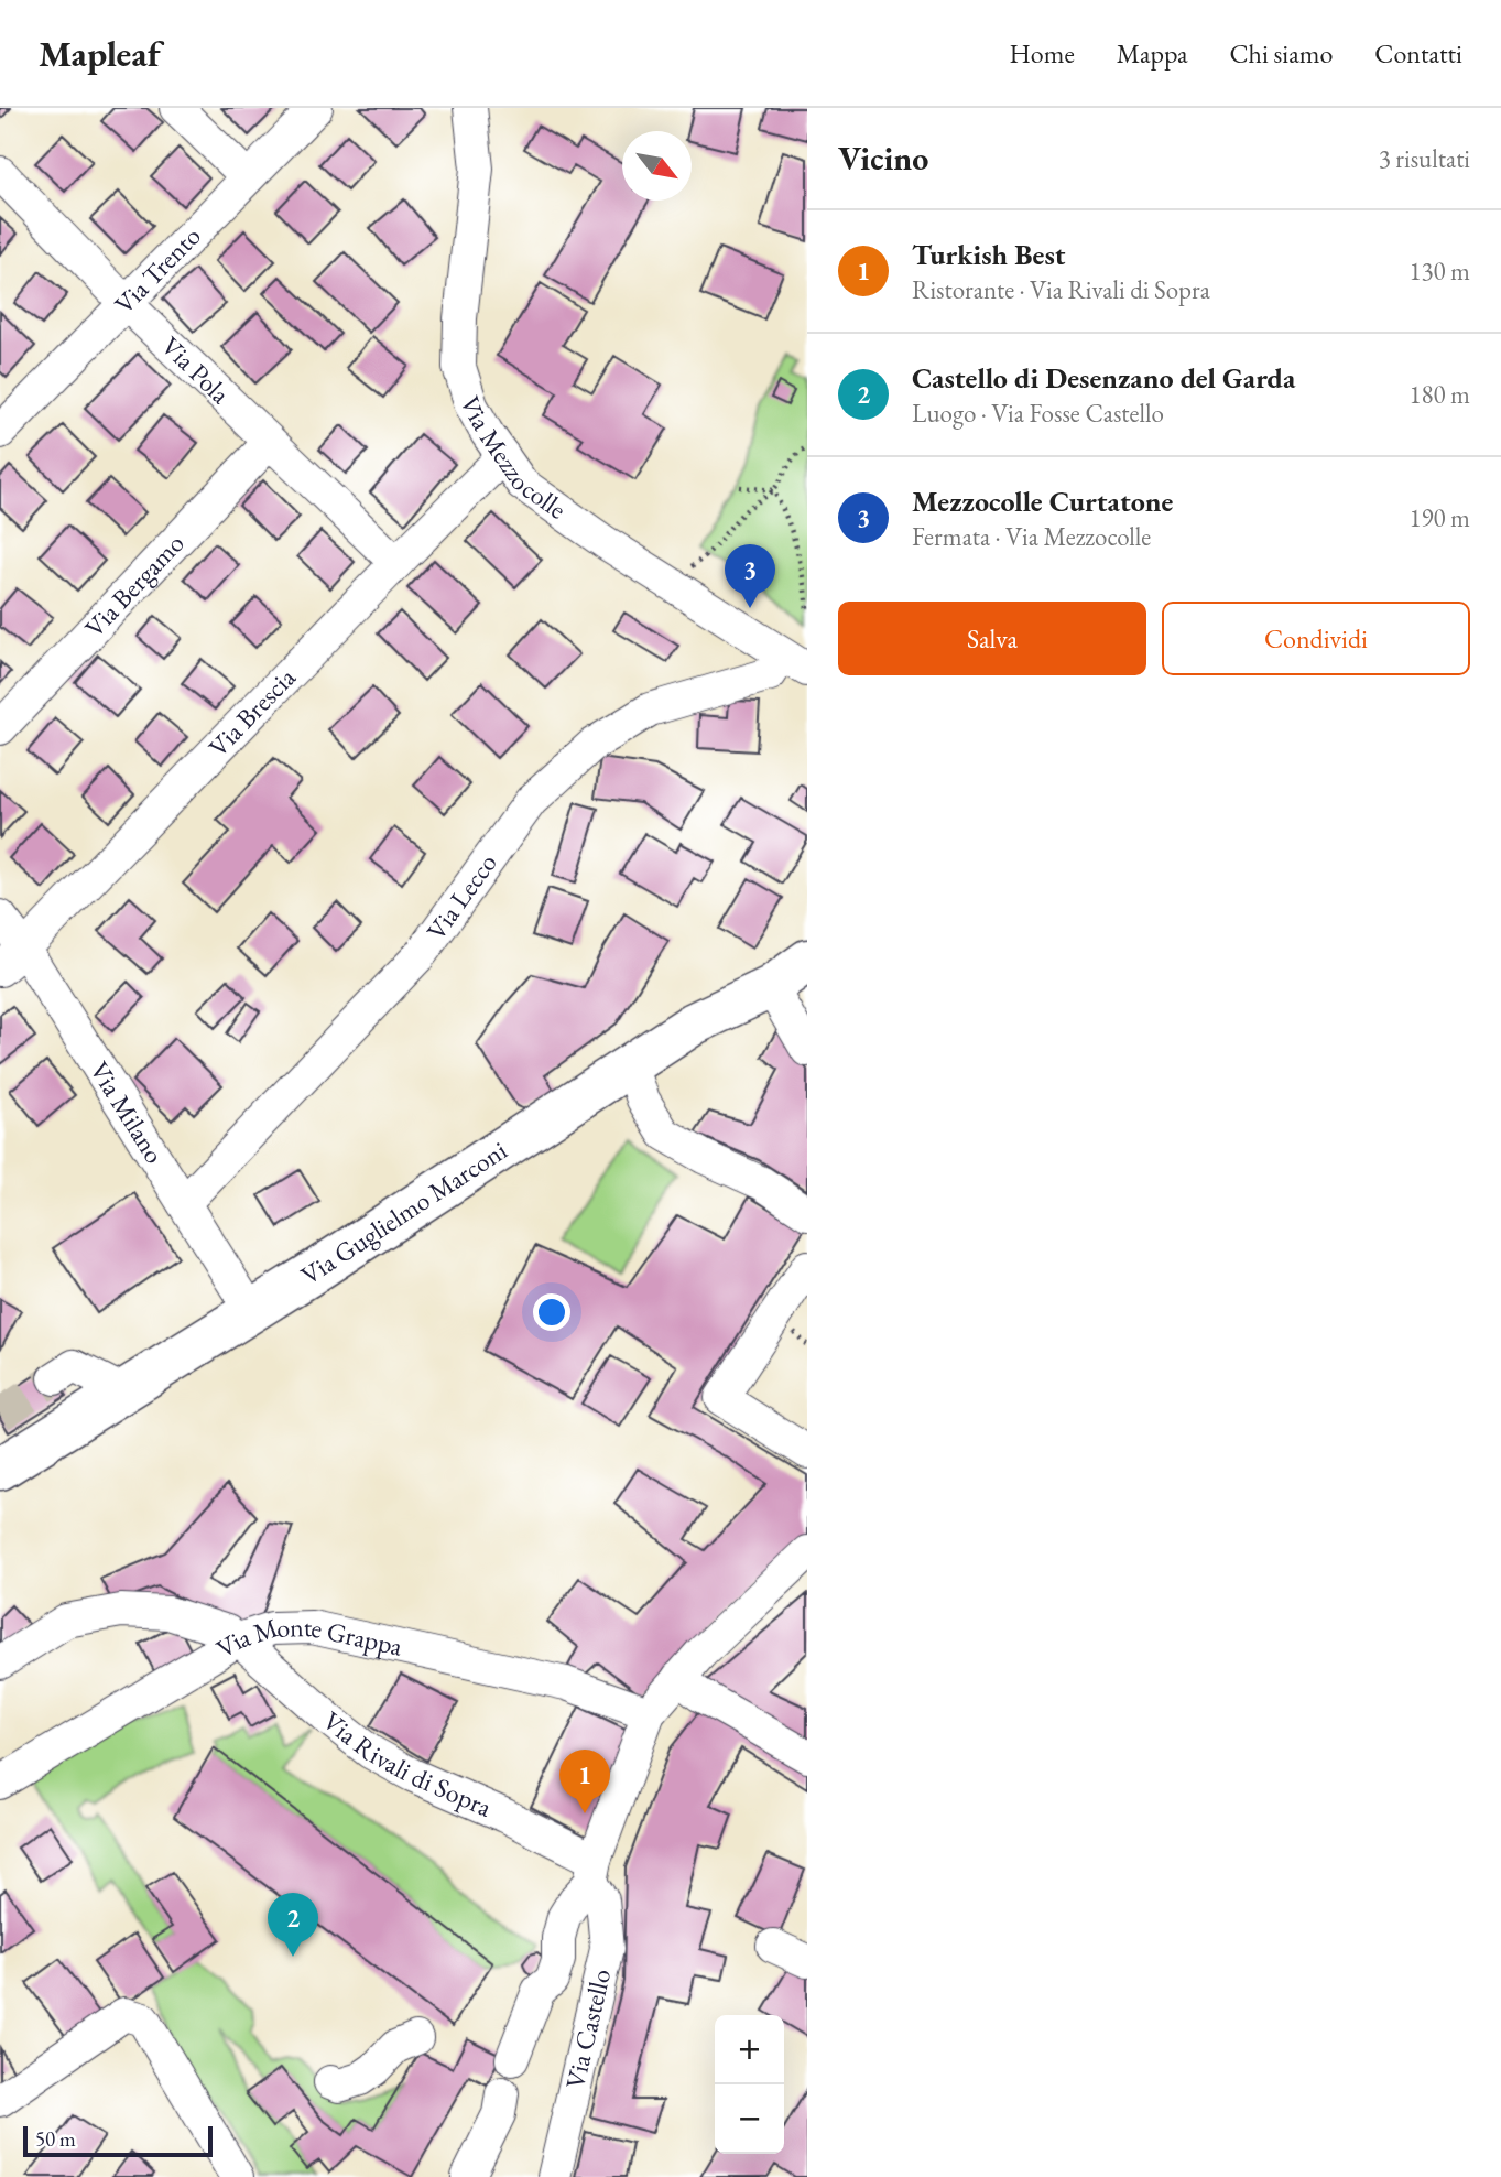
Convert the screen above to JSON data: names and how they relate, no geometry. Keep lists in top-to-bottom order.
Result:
{
  "streets": {
    "main road": ["Via Guglielmo Marconi"],
    "street": [
      "Via Trento",
      "Via Pola",
      "Via Mezzocolle",
      "Via Bergamo",
      "Via Brescia",
      "Via Lecco",
      "Via Milano",
      "Via Monte Grappa",
      "Via Rivali di Sopra",
      "Via Castello"
    ]
  },
  "crossings": [
    ["Via Trento", "Via Pola"],
    ["Via Pola", "Via Bergamo"],
    ["Via Pola", "Via Brescia"],
    ["Via Mezzocolle", "Via Brescia"],
    ["Via Mezzocolle", "Via Lecco"],
    ["Via Brescia", "Via Milano"],
    ["Via Lecco", "Via Milano"],
    ["Via Milano", "Via Guglielmo Marconi"],
    ["Via Monte Grappa", "Via Rivali di Sopra"],
    ["Via Rivali di Sopra", "Via Castello"]
  ],
  "scale_bar": "50 m",
  "north": "bottom right",
  "page": {
    "header": "Mapleaf",
    "nav": [
      "Home",
      "Mappa",
      "Chi siamo",
      "Contatti"
    ],
    "heading": ["Vicino", "3 risultati"],
    "list": [
      {
        "mark": "1",
        "name": "Turkish Best",
        "note": "Ristorante · Via Rivali di Sopra",
        "value": "130 m"
      },
      {
        "mark": "2",
        "name": "Castello di Desenzano del Garda",
        "note": "Luogo · Via Fosse Castello",
        "value": "180 m"
      },
      {
        "mark": "3",
        "name": "Mezzocolle Curtatone",
        "note": "Fermata · Via Mezzocolle",
        "value": "190 m"
      }
    ],
    "pins": ["3", "1", "2"],
    "buttons": ["Salva", "Condividi"],
    "map_buttons": ["+", "−"],
    "scale": "50 m"
  }
}
